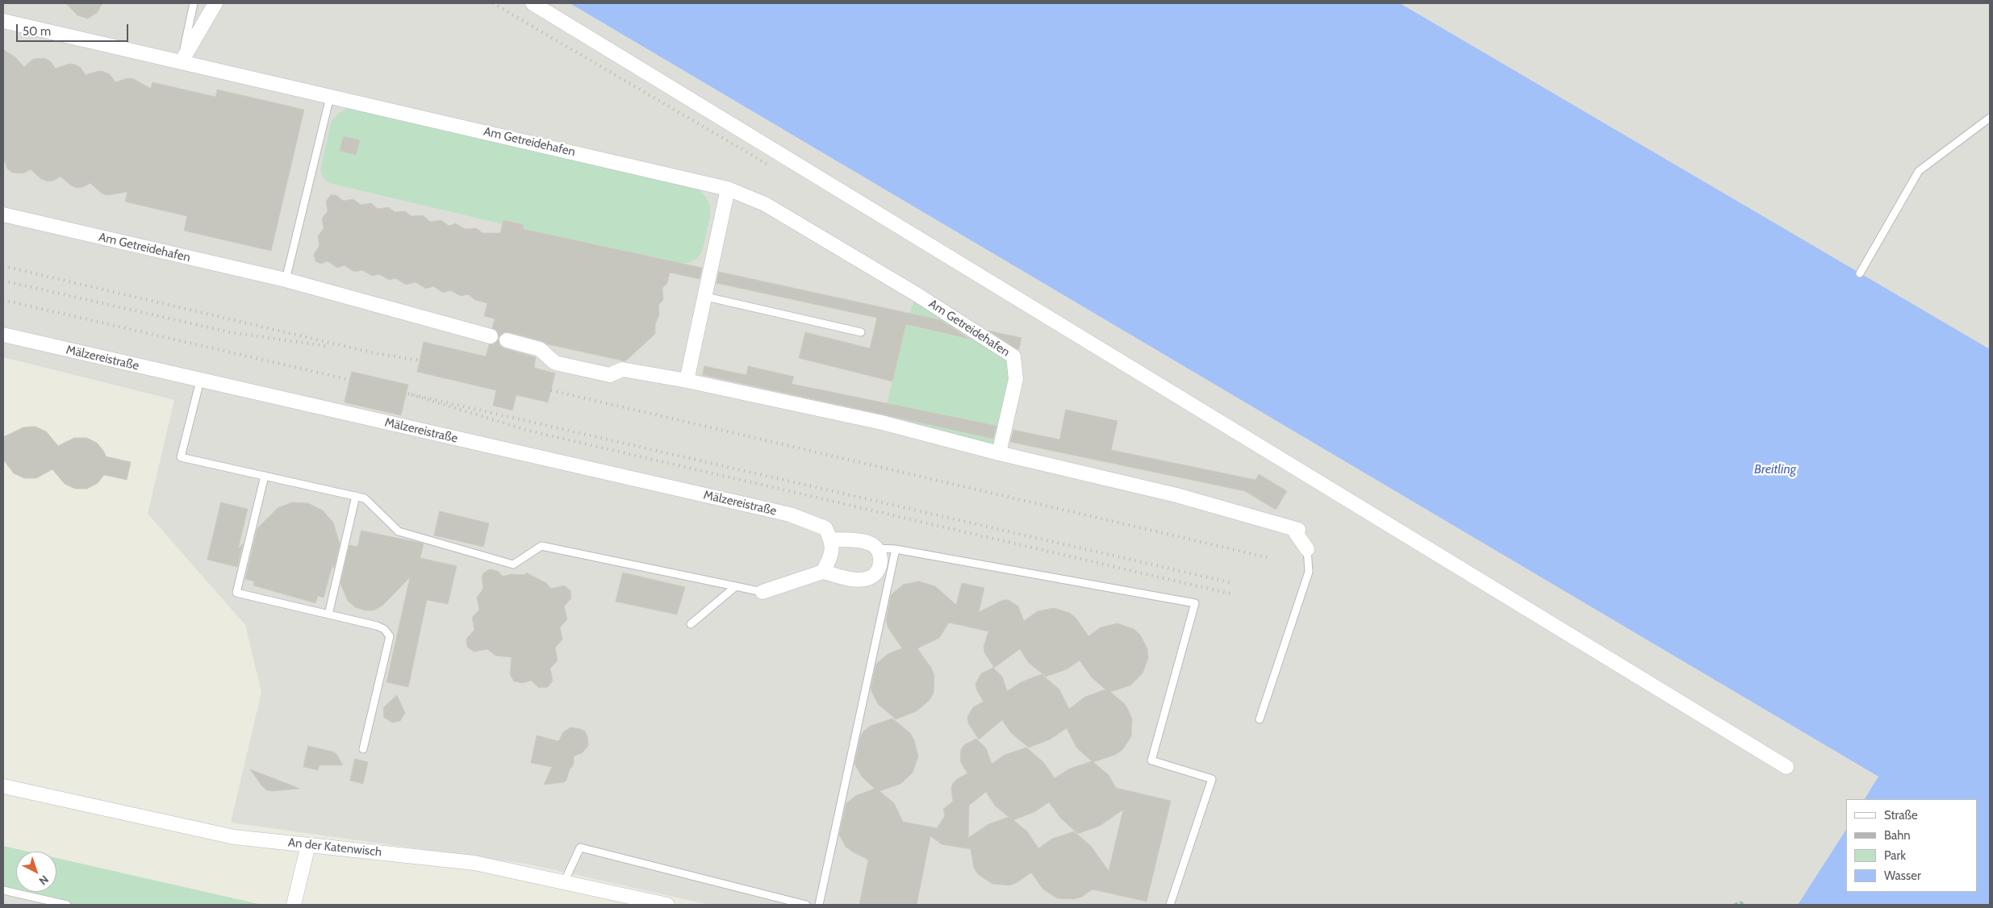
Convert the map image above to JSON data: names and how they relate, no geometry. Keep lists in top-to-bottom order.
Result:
{
  "streets": {
    "street": ["Am Getreidehafen", "Mälzereistraße", "An der Katenwisch"]
  },
  "water": ["Breitling"],
  "legend": [
    "Straße",
    "Bahn",
    "Park",
    "Wasser"
  ],
  "scale_bar": "50 m",
  "north": "bottom right"
}
